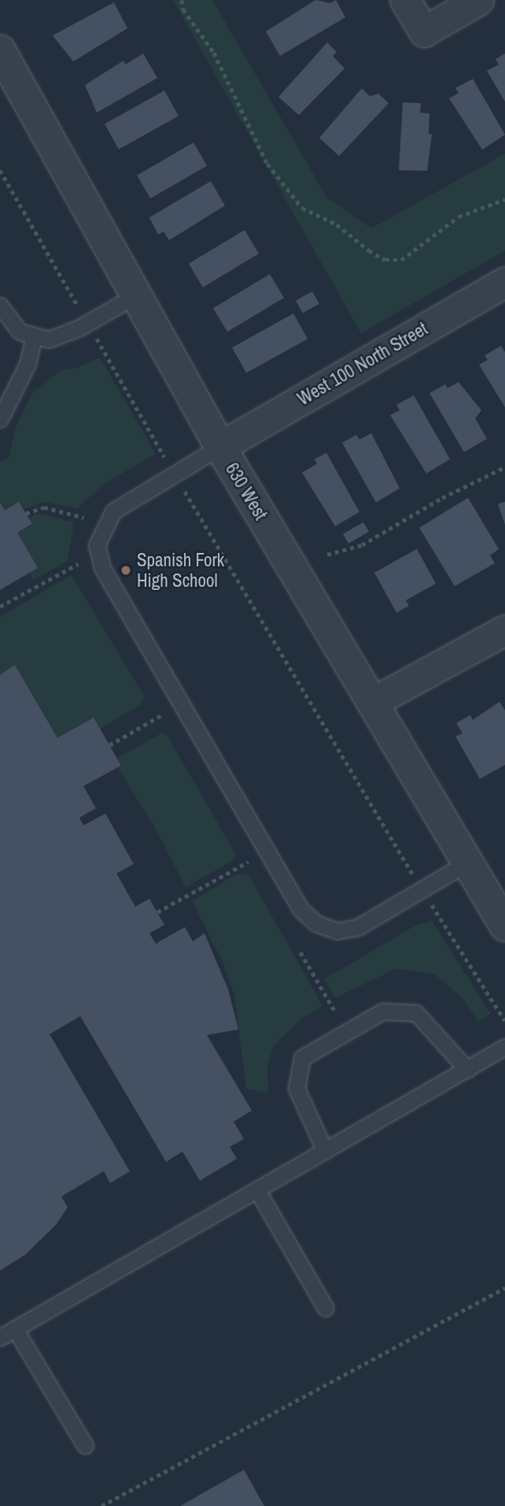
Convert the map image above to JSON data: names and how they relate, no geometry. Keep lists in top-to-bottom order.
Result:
{
  "streets": {
    "street": ["West 100 North Street", "630 West"]
  },
  "crossings": [
    ["West 100 North Street", "630 West"]
  ],
  "places": ["Spanish Fork High School"]
}
